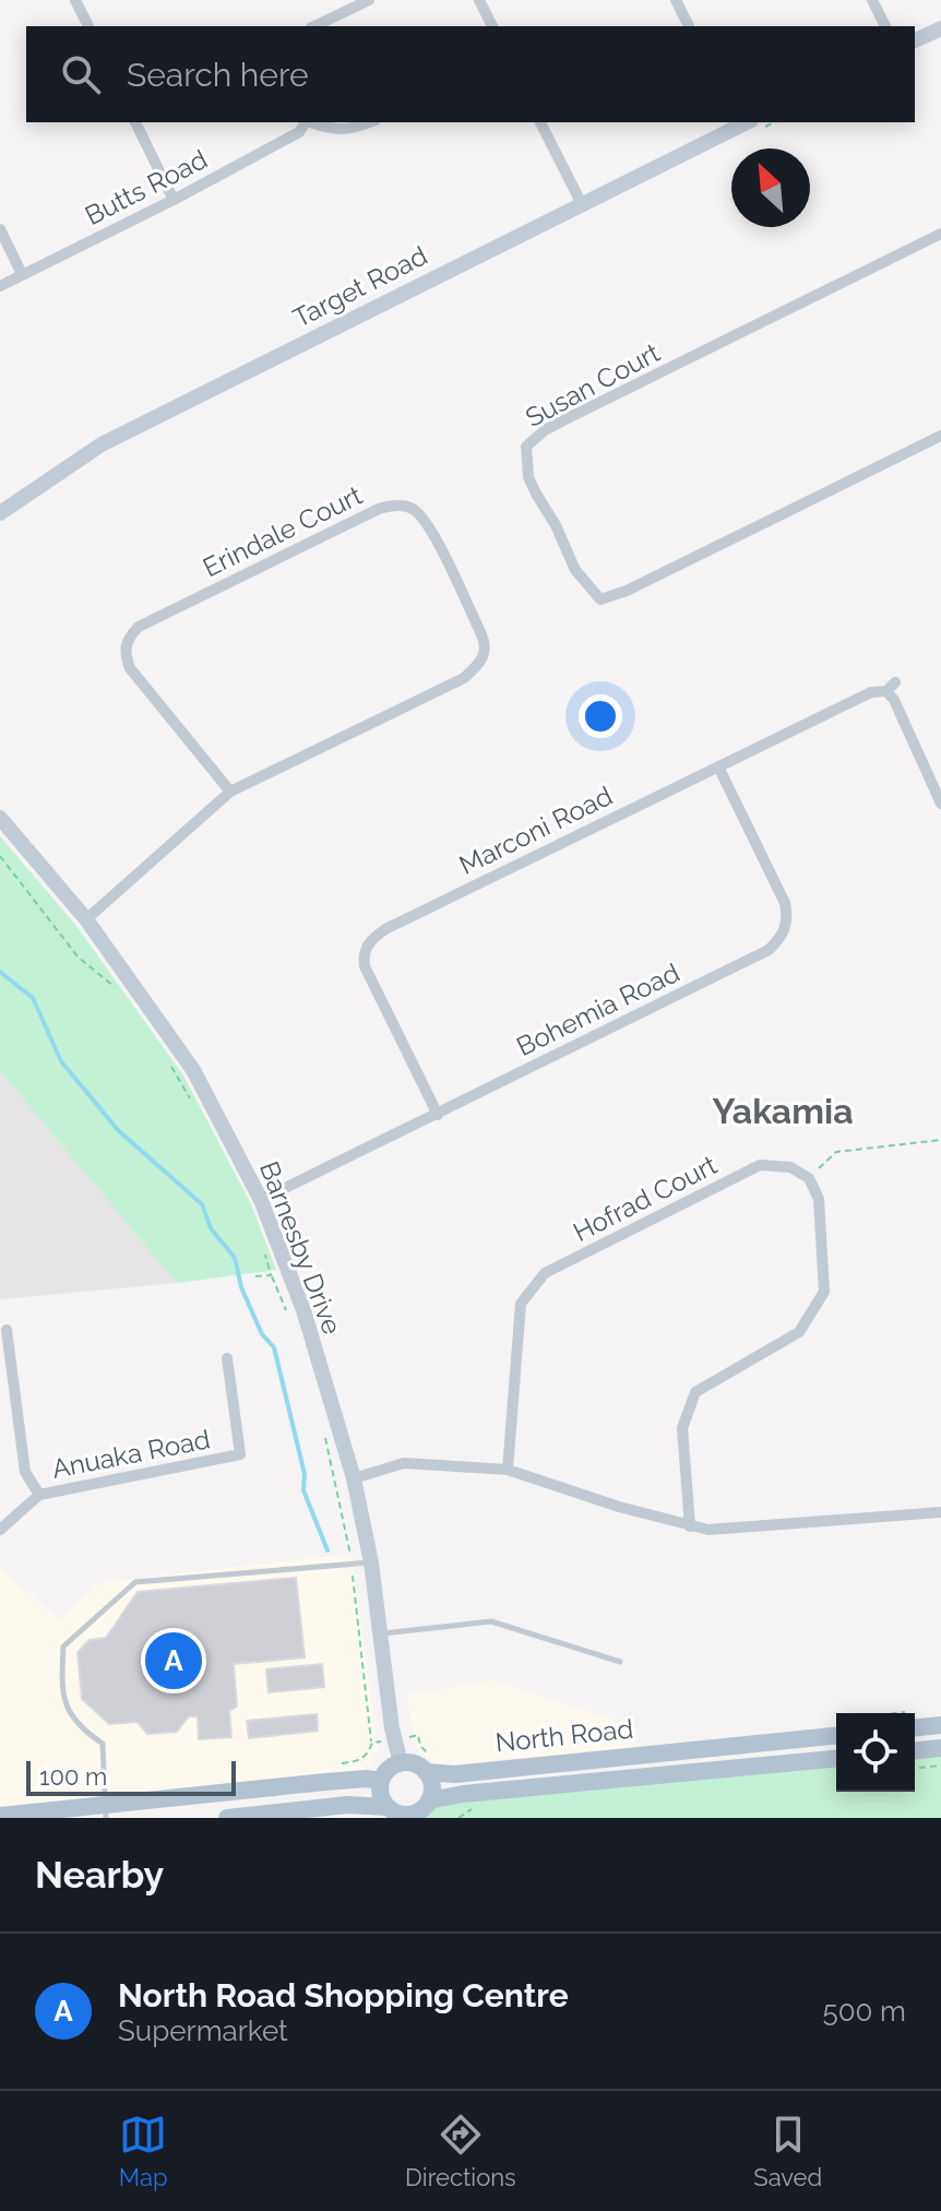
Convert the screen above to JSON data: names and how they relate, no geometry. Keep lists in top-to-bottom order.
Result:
{
  "streets": {
    "main road": ["North Road"],
    "street": [
      "Butts Road",
      "Target Road",
      "Susan Court",
      "Erindale Court",
      "Marconi Road",
      "Bohemia Road",
      "Hofrad Court",
      "Barnesby Drive",
      "Anuaka Road"
    ]
  },
  "crossings": [
    ["Erindale Court", "Barnesby Drive"],
    ["Marconi Road", "Bohemia Road"],
    ["Bohemia Road", "Barnesby Drive"],
    ["Barnesby Drive", "North Road"]
  ],
  "districts": ["Yakamia"],
  "scale_bar": "100 m",
  "north": "top left",
  "page": {
    "search": "Search here",
    "pins": "A",
    "scale": "100 m",
    "heading": "Nearby",
    "list": [
      {
        "mark": "A",
        "name": "North Road Shopping Centre",
        "note": "Supermarket",
        "value": "500 m"
      }
    ],
    "nav": ["Map", "Directions", "Saved"]
  }
}
